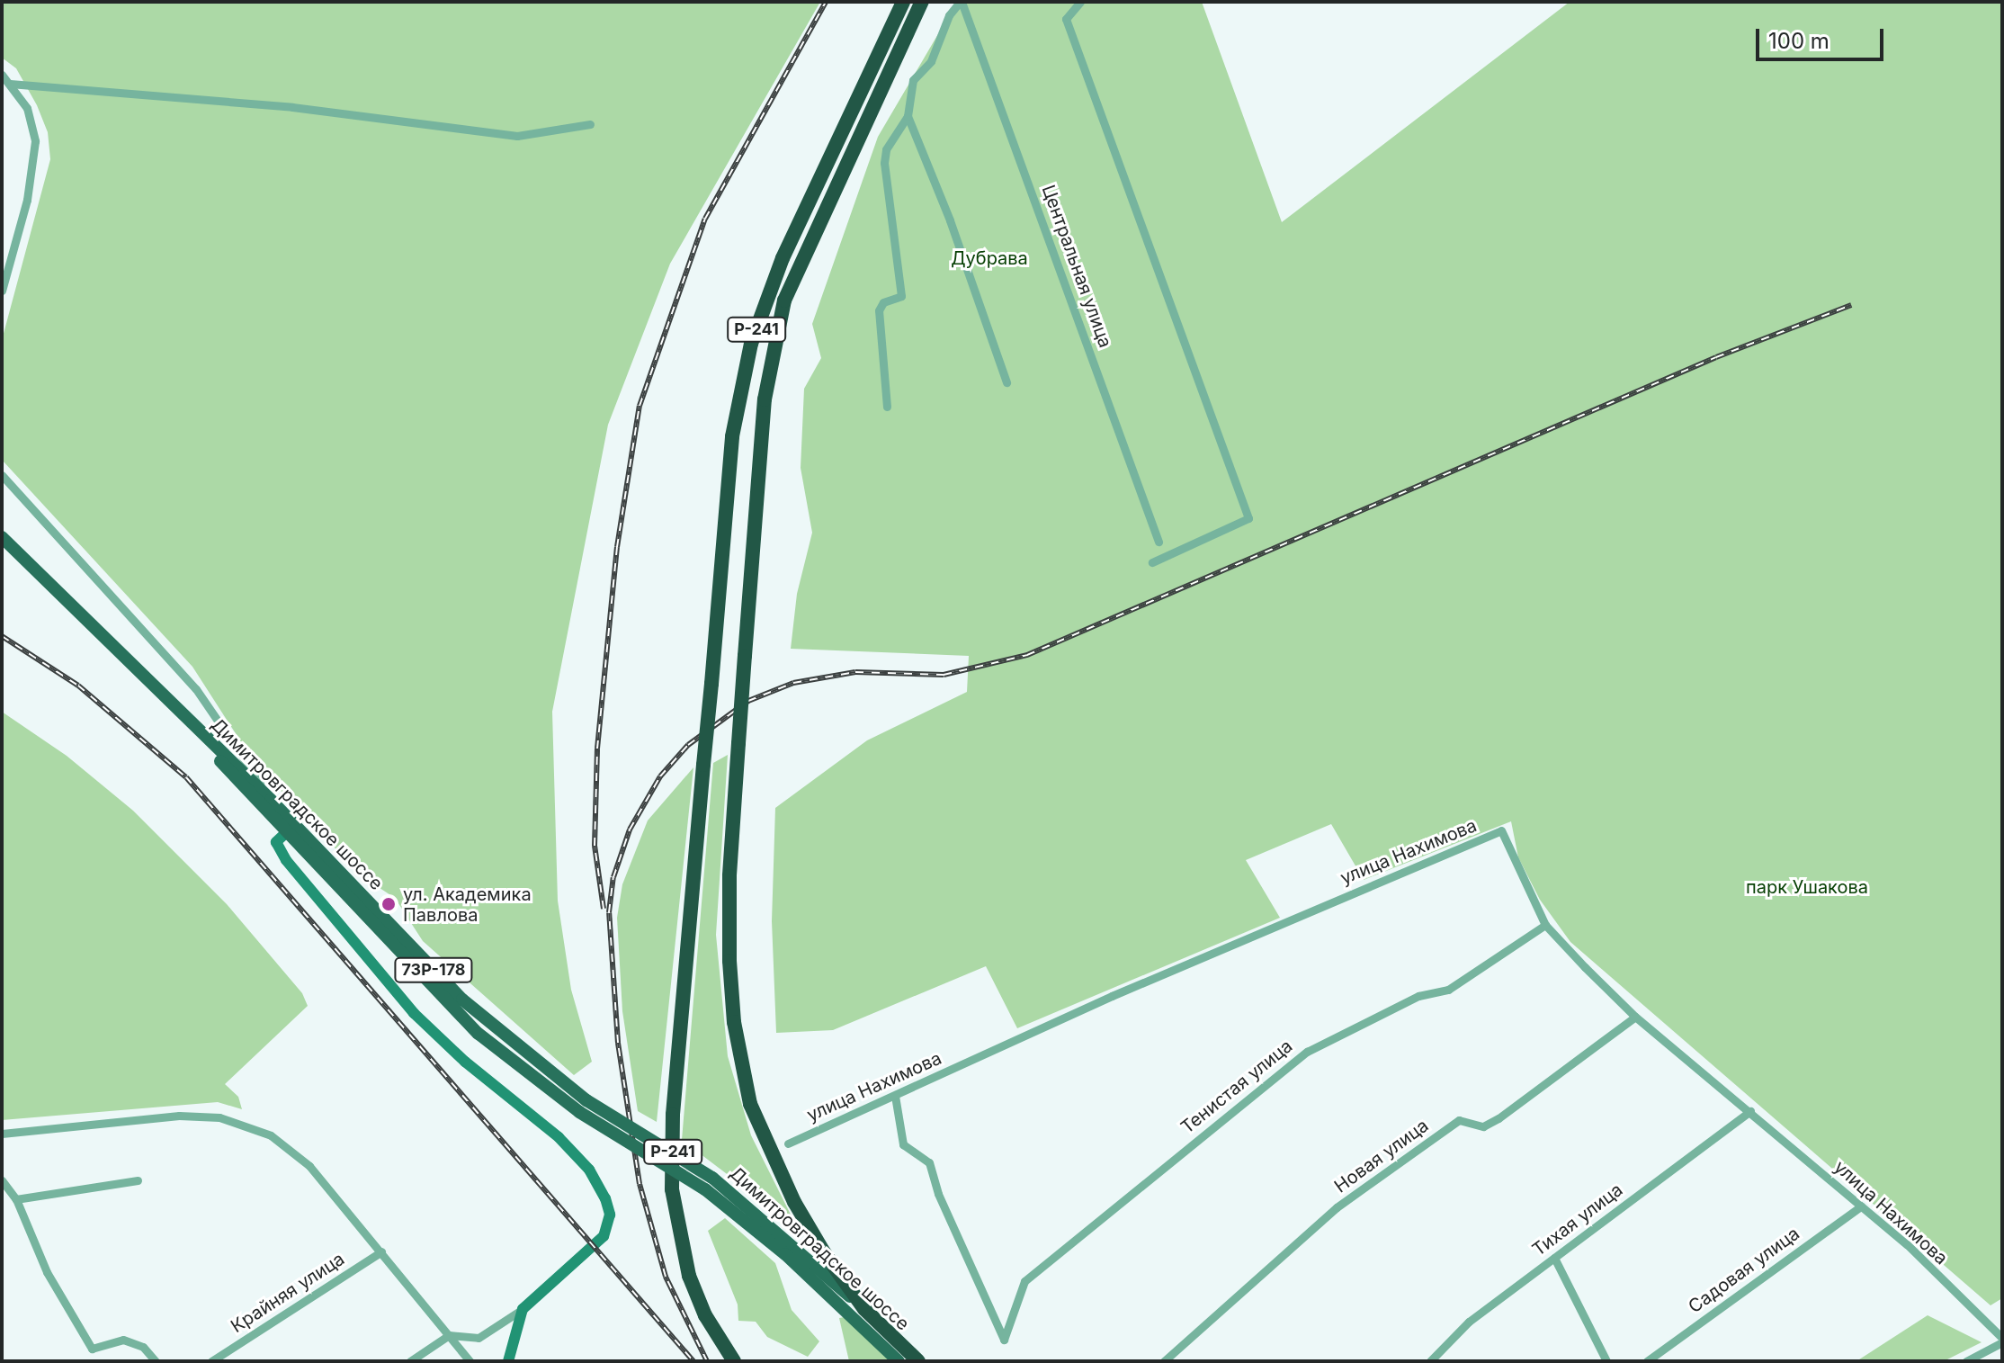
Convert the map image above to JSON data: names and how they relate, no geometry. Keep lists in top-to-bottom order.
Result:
{
  "streets": {
    "highway": ["Р-241", "Димитровградское шоссе"],
    "main road": ["73Р-178"],
    "street": [
      "Центральная улица",
      "улица Нахимова",
      "Тенистая улица",
      "Новая улица",
      "Тихая улица",
      "Садовая улица",
      "Крайняя улица"
    ]
  },
  "crossings": [
    ["Р-241", "Димитровградское шоссе"],
    ["улица Нахимова", "Тенистая улица"],
    ["улица Нахимова", "Новая улица"],
    ["улица Нахимова", "Тихая улица"],
    ["улица Нахимова", "Садовая улица"]
  ],
  "parks": ["Дубрава", "парк Ушакова"],
  "places": ["ул. Академика Павлова"],
  "scale_bar": "100 m"
}
